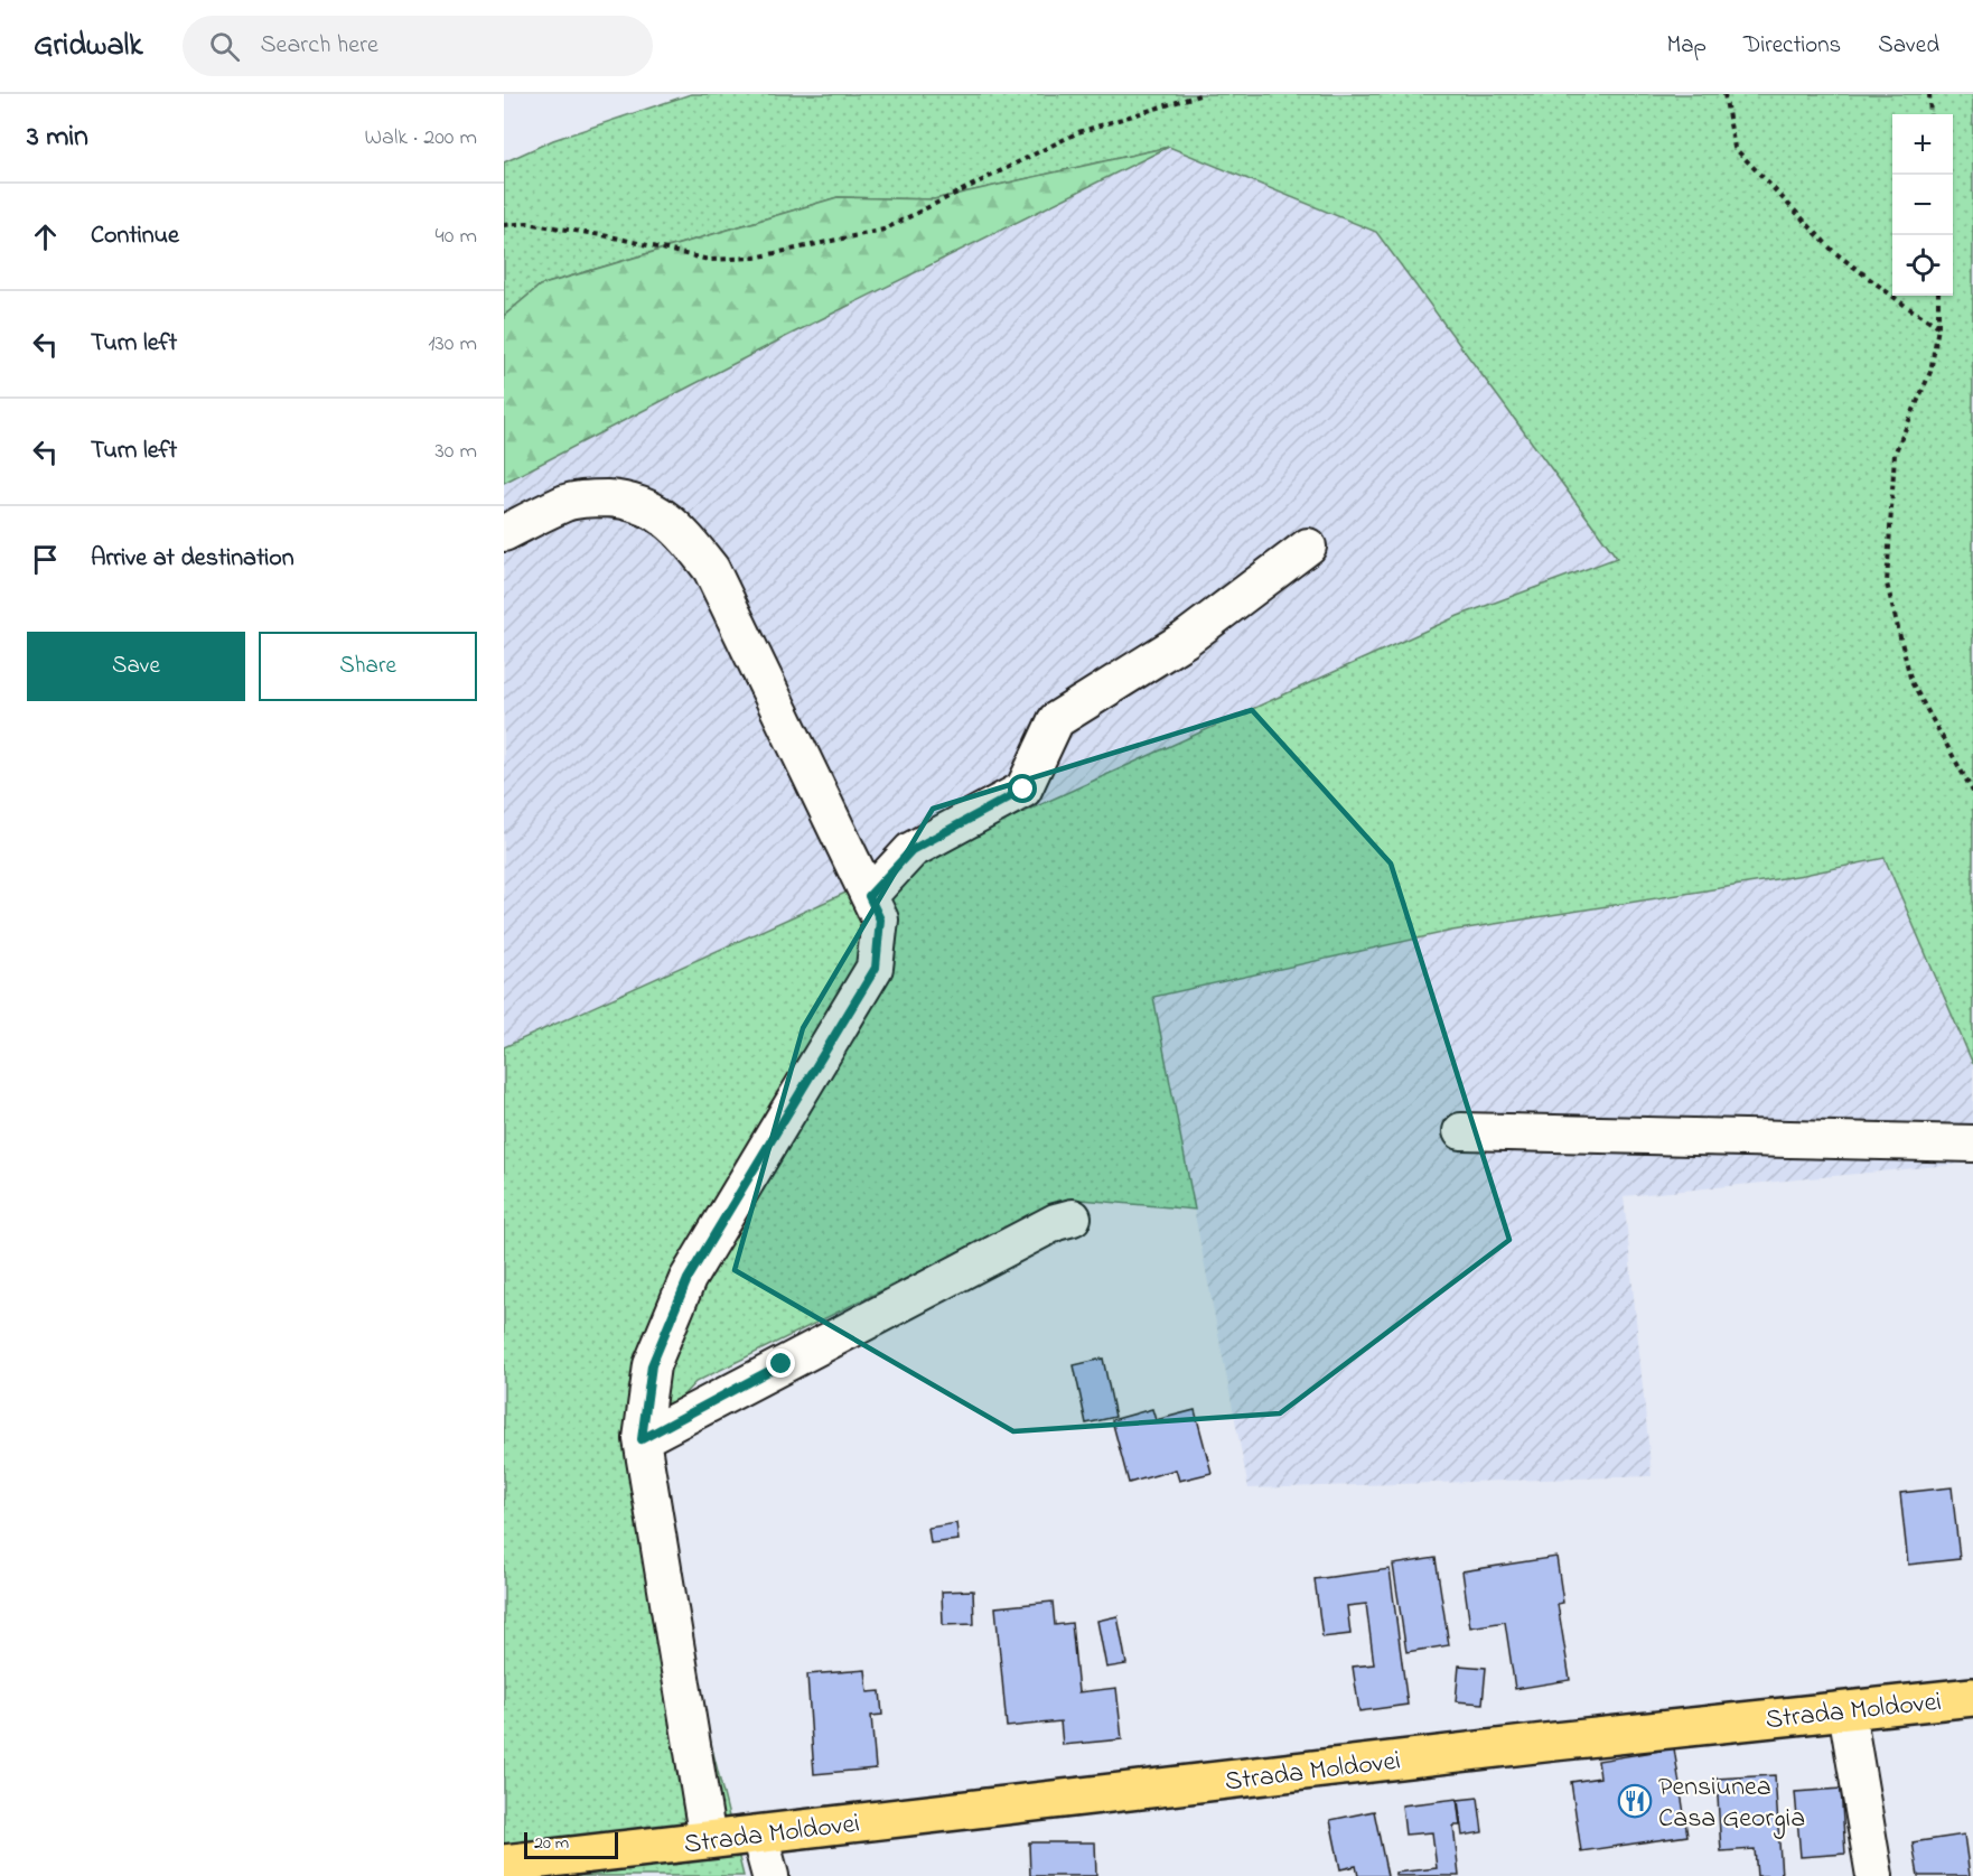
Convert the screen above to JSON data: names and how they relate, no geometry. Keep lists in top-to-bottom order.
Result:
{
  "streets": {
    "main road": ["Strada Moldovei"]
  },
  "places": {
    "restaurant": ["Pensiunea Casa Georgia"]
  },
  "scale_bar": "20 m",
  "page": {
    "header": "Gridwalk",
    "search": "Search here",
    "nav": ["Map", "Directions", "Saved"],
    "heading": ["3 min", "Walk · 200 m"],
    "map_buttons": ["+", "−"],
    "list": [
      ["Continue", "40 m"],
      ["Turn left", "130 m"],
      ["Turn left", "30 m"],
      "Arrive at destination"
    ],
    "buttons": ["Save", "Share"],
    "scale": "20 m"
  }
}
